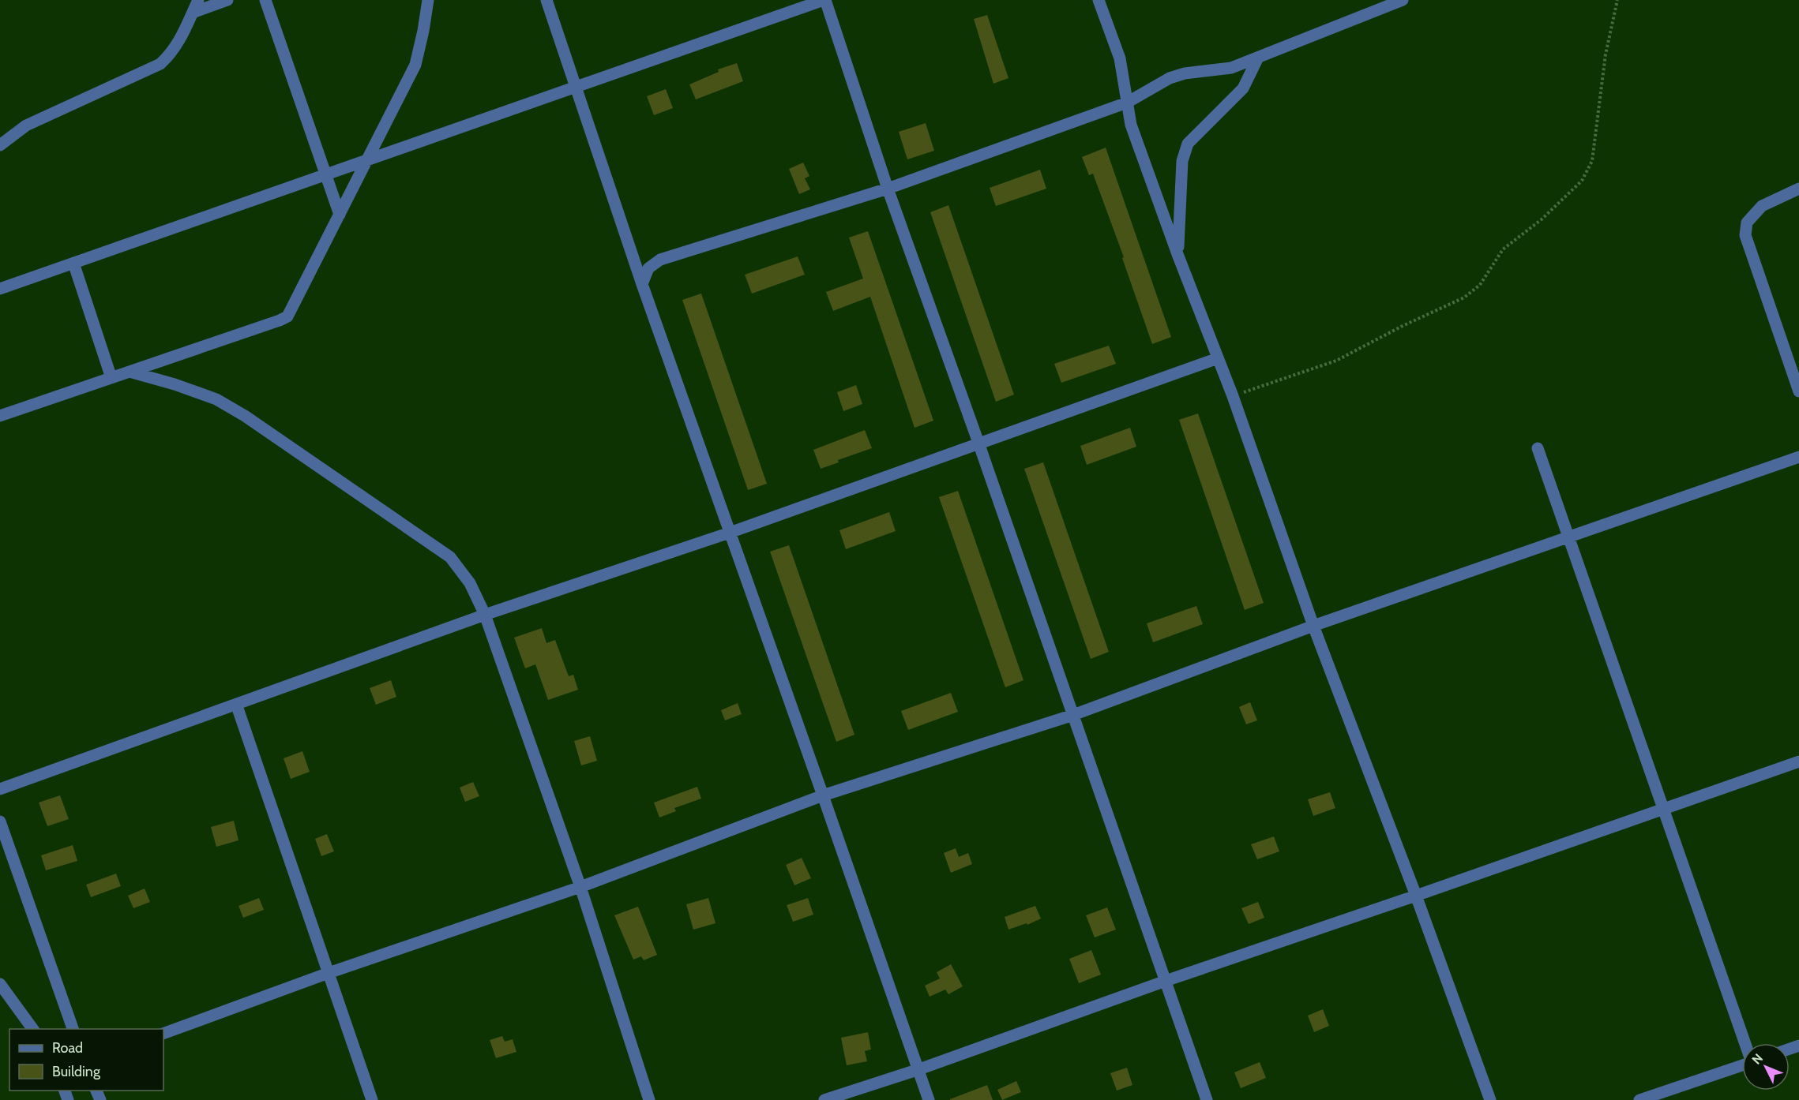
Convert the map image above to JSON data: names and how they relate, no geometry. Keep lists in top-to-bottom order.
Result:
{
  "legend": ["Road", "Building"],
  "north": "top left"
}
